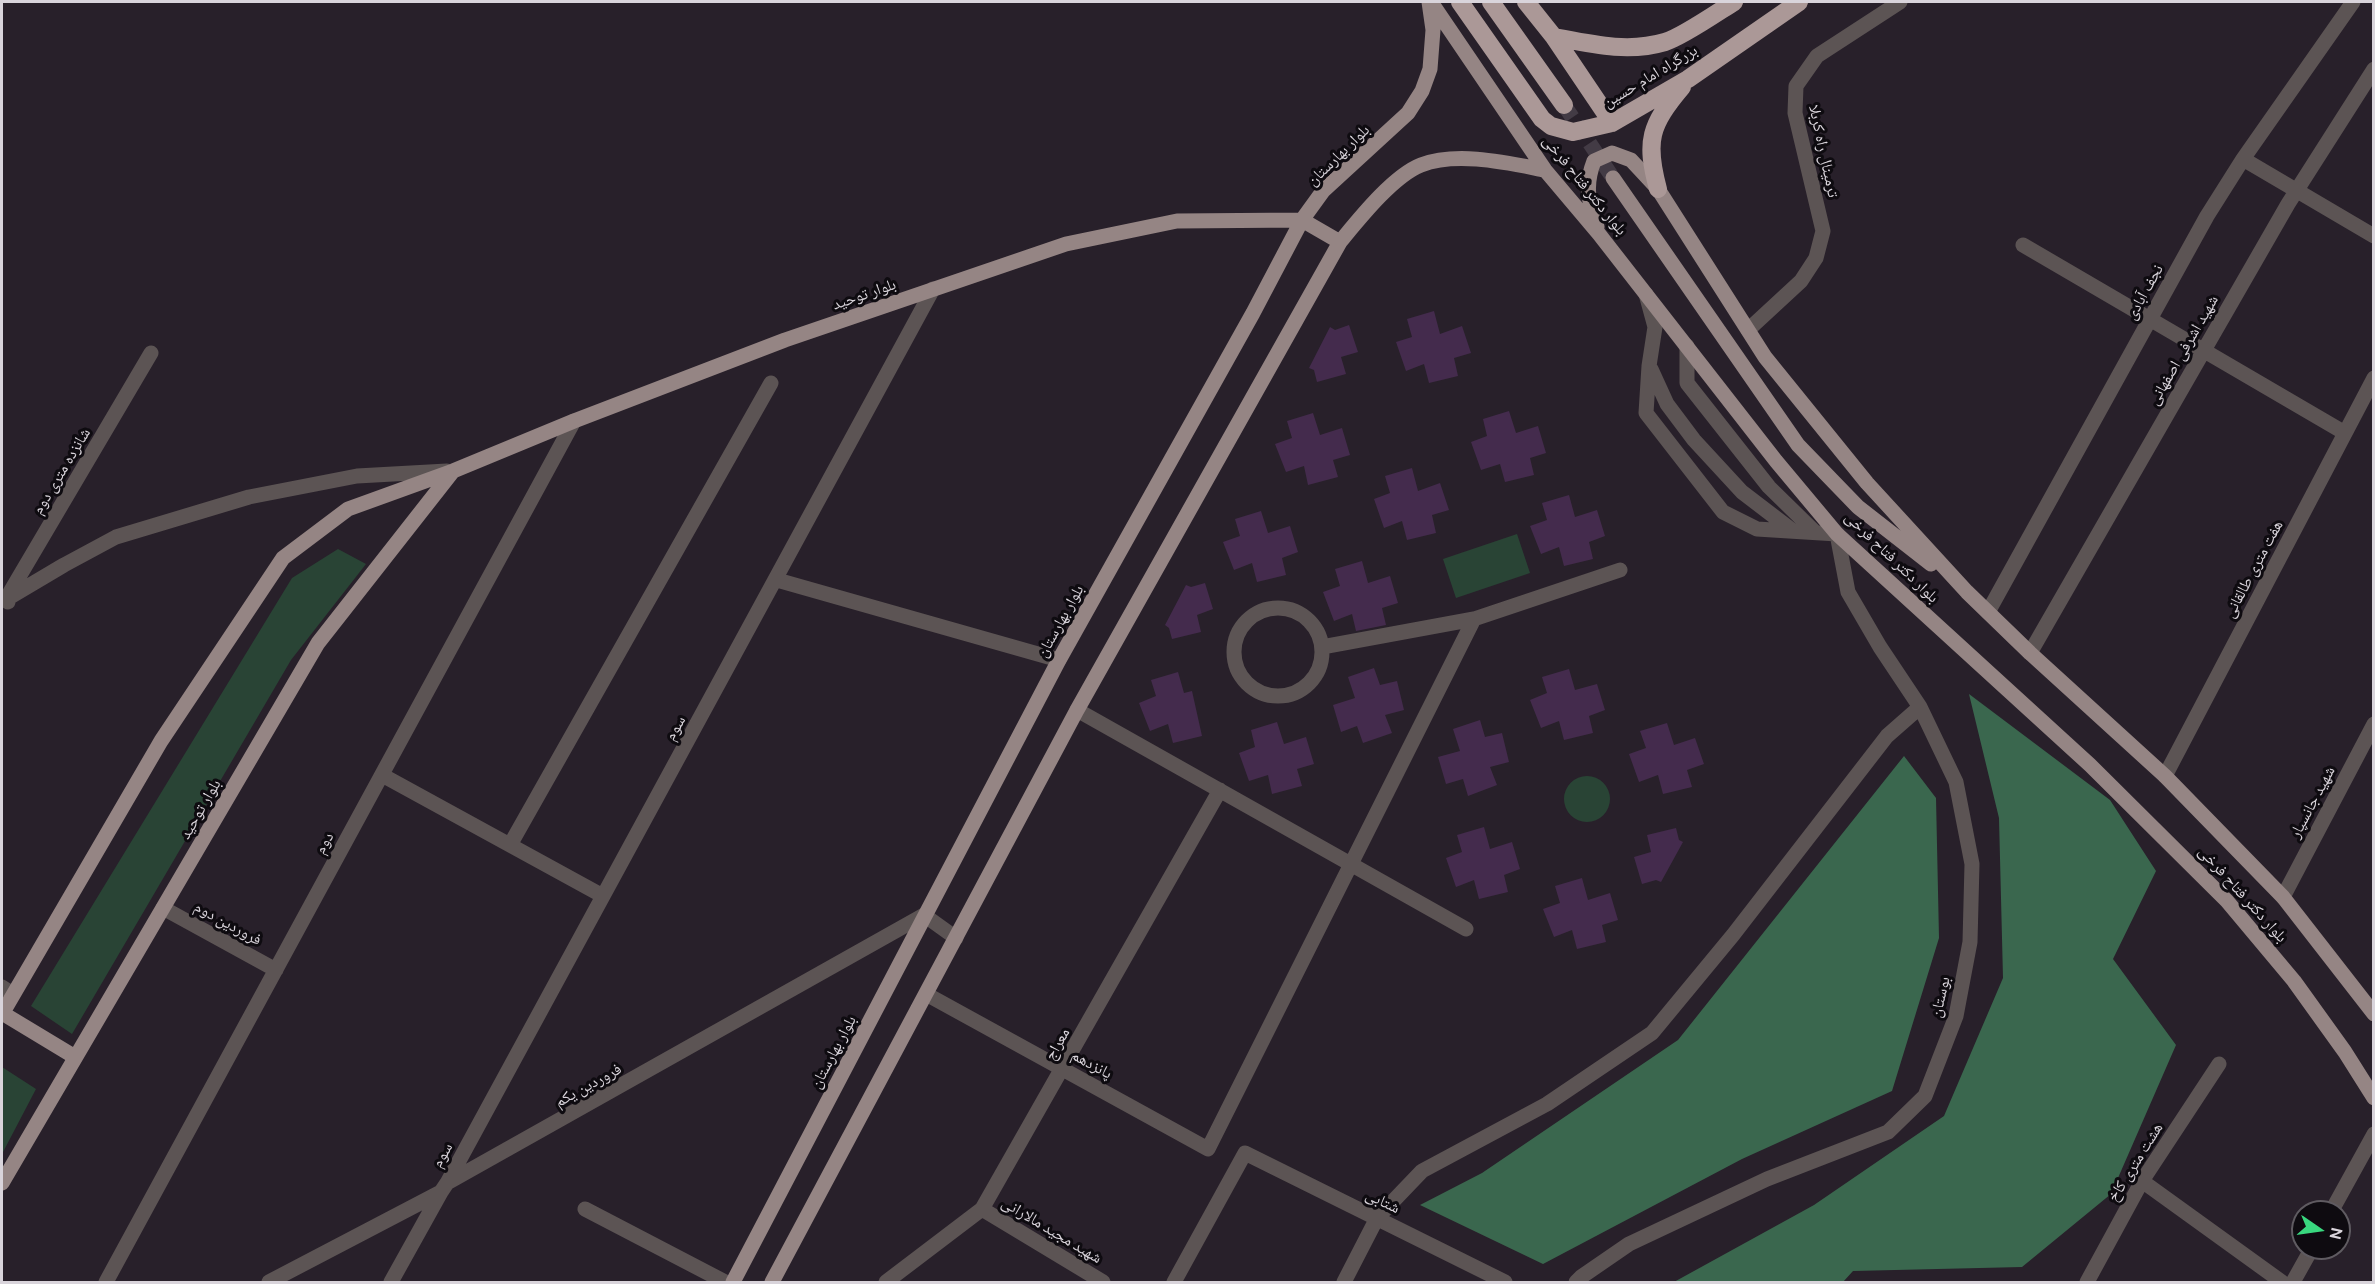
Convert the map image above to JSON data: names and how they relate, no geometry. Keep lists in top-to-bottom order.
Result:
{
  "streets": {
    "highway": ["بزرگراه امام حسین"],
    "main road": ["بلوار بهارستان", "بلوار دکتر فتاح فرخی", "بلوار توحید"],
    "street": [
      "ترمینال راه کربلا",
      "نجف آبادی",
      "شهید اشرفی اصفهانی",
      "شانزده متری دوم",
      "هفت متری طالقانی",
      "سوم",
      "شهید جانسپار",
      "دوم",
      "فروردین دوم",
      "بوستان",
      "معراج",
      "پانزدهم",
      "فروردین یکم",
      "هشت متری کاخ",
      "شتابی",
      "شهید مجید مالارانی"
    ]
  },
  "crossings": [
    ["ترمینال راه کربلا", "بلوار دکتر فتاح فرخی"],
    ["بلوار بهارستان", "بلوار دکتر فتاح فرخی"],
    ["بلوار بهارستان", "بلوار توحید"],
    ["بلوار بهارستان", "فروردین یکم"],
    ["بلوار دکتر فتاح فرخی", "نجف آبادی"],
    ["بلوار دکتر فتاح فرخی", "شهید اشرفی اصفهانی"],
    ["بلوار دکتر فتاح فرخی", "هفت متری طالقانی"],
    ["بلوار دکتر فتاح فرخی", "شهید جانسپار"],
    ["بلوار دکتر فتاح فرخی", "بوستان"],
    ["بلوار توحید", "سوم"],
    ["بلوار توحید", "دوم"],
    ["بلوار توحید", "فروردین دوم"],
    ["سوم", "فروردین یکم"],
    ["دوم", "فروردین دوم"],
    ["معراج", "پانزدهم"],
    ["معراج", "شهید مجید مالارانی"]
  ],
  "north": "right"
}
